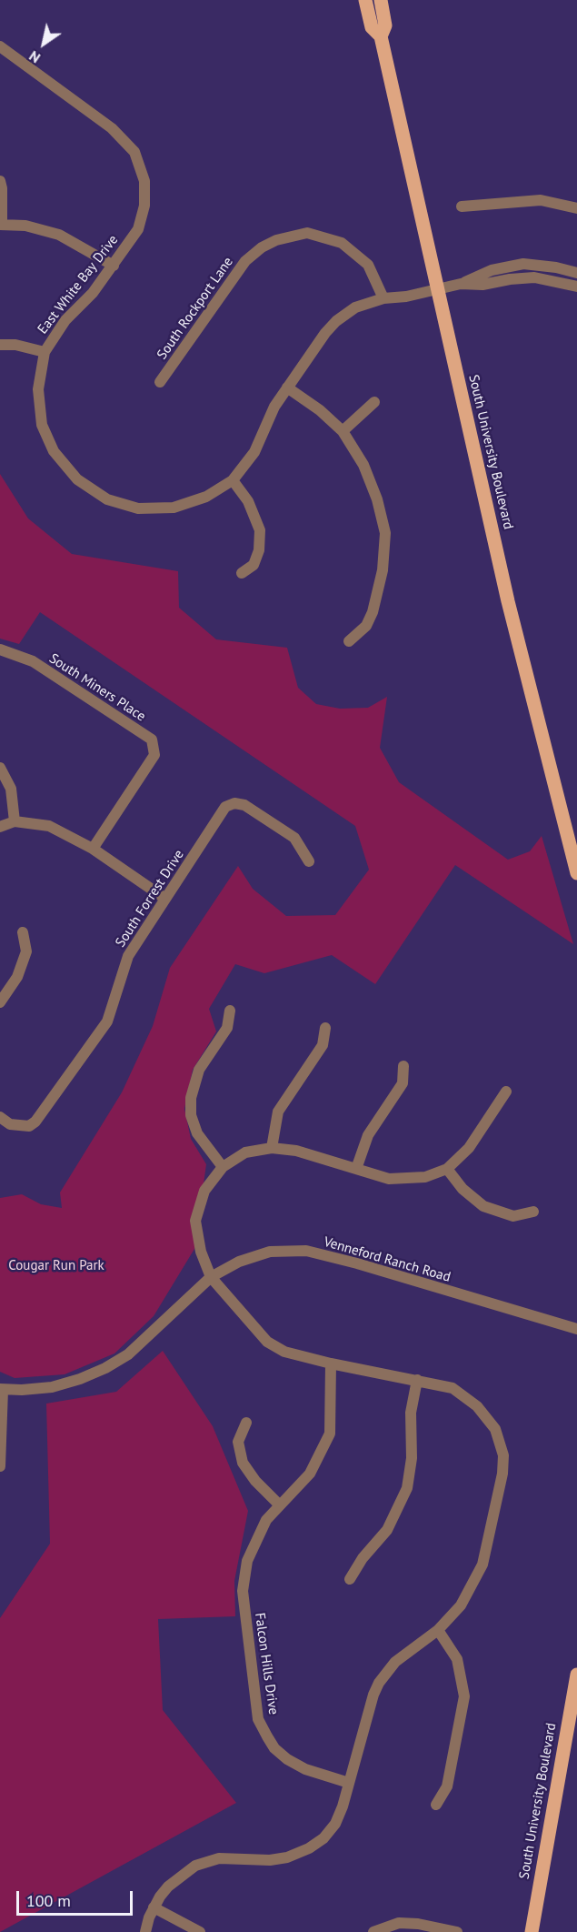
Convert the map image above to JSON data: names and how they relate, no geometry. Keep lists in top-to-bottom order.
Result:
{
  "streets": {
    "main road": ["South University Boulevard"],
    "street": [
      "East White Bay Drive",
      "South Rockport Lane",
      "South Miners Place",
      "South Forrest Drive",
      "Venneford Ranch Road",
      "Falcon Hills Drive"
    ]
  },
  "crossings": [
    ["East White Bay Drive", "South Rockport Lane"],
    ["East White Bay Drive", "South University Boulevard"]
  ],
  "parks": ["Cougar Run Park"],
  "scale_bar": "100 m",
  "north": "bottom left"
}
